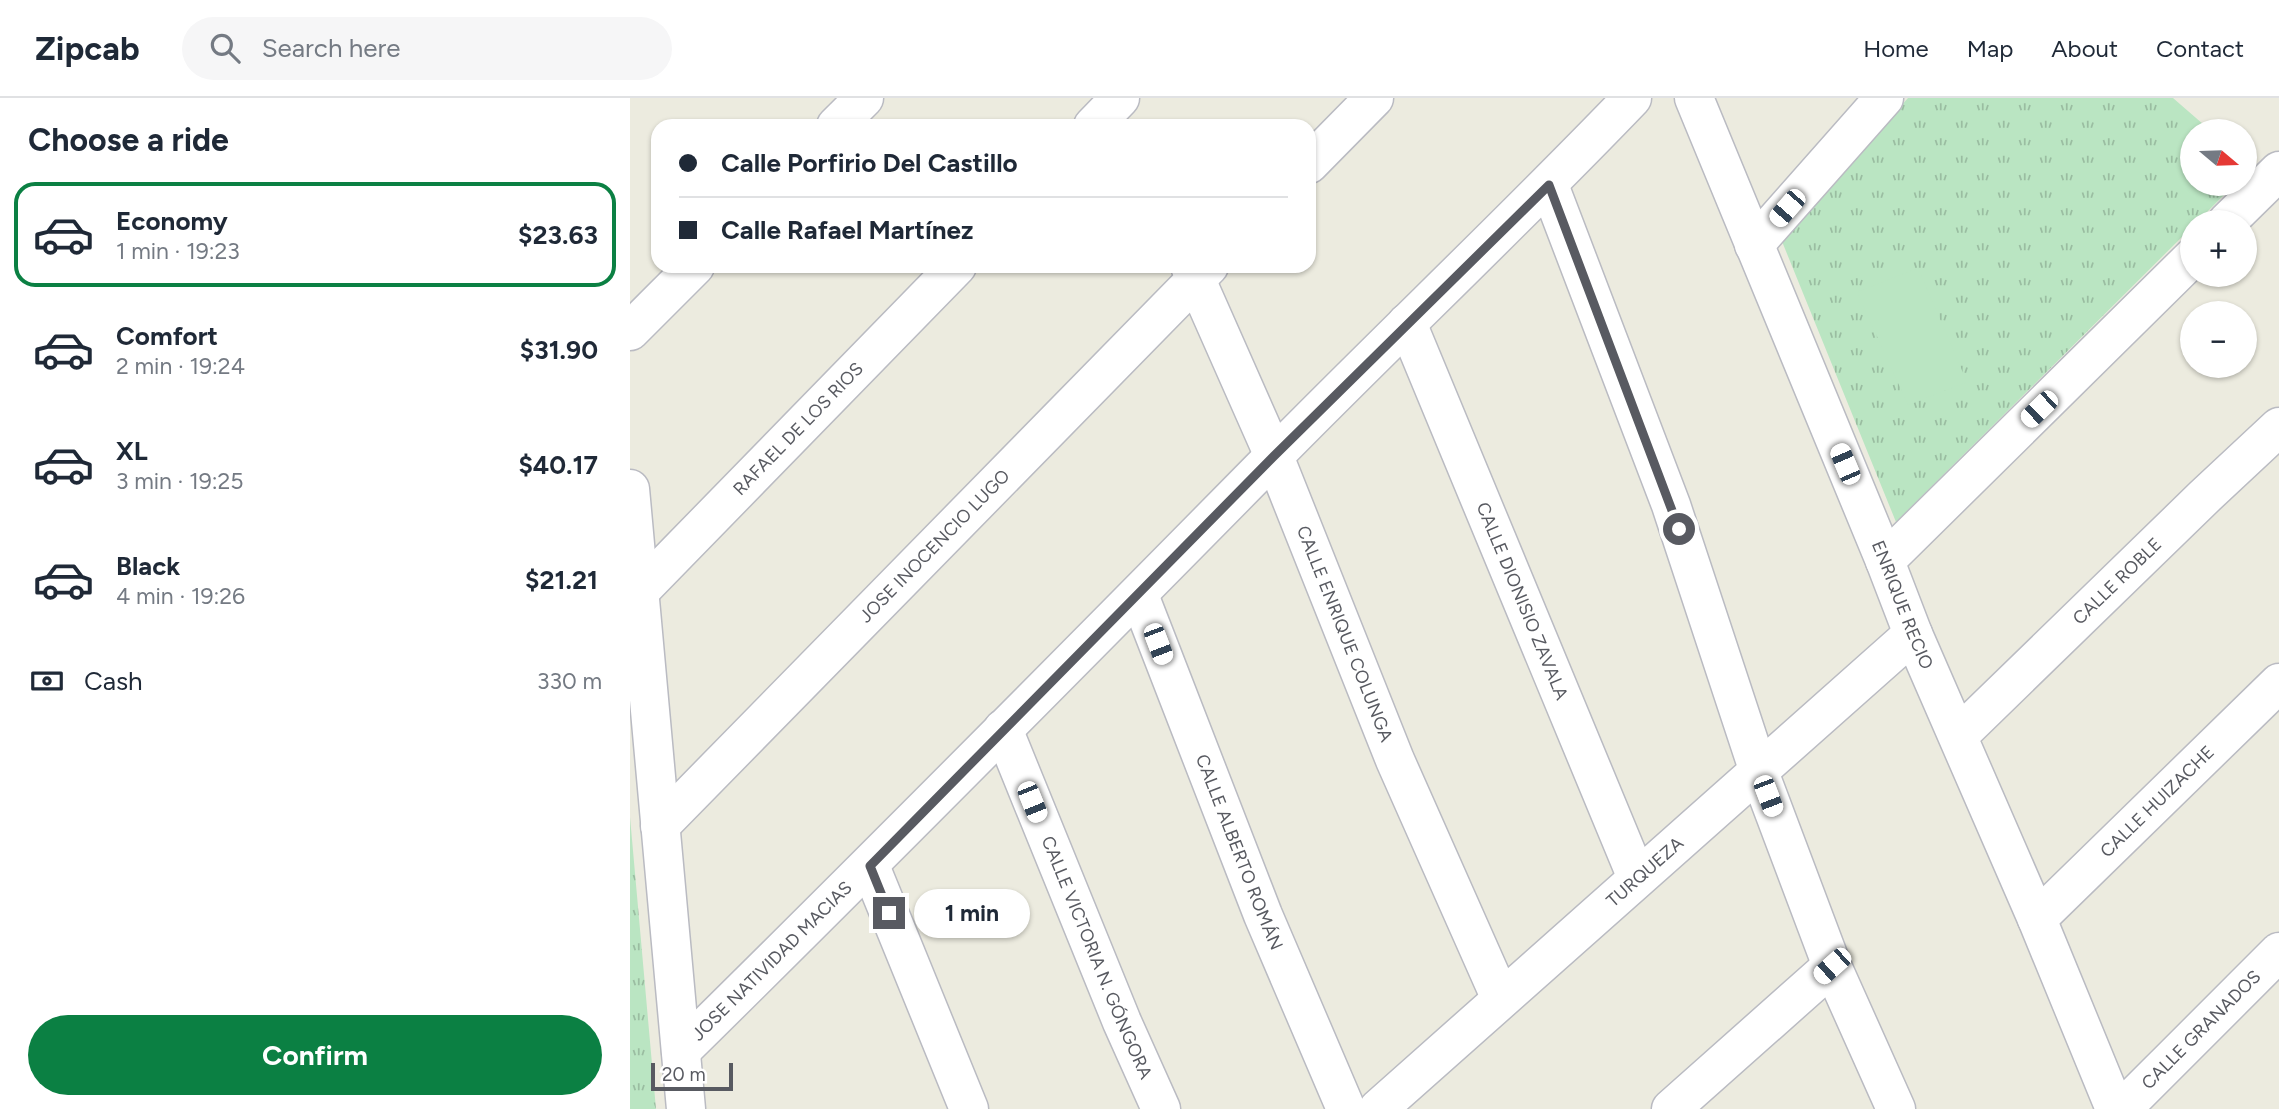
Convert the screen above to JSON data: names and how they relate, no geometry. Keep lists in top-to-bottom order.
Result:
{
  "streets": {
    "street": [
      "RAFAEL DE LOS RIOS",
      "JOSE INOCENCIO LUGO",
      "CALLE ROBLE",
      "CALLE DIONISIO ZAVALA",
      "ENRIQUE RECIO",
      "CALLE ENRIQUE COLUNGA",
      "CALLE HUIZACHE",
      "CALLE ALBERTO ROMÁN",
      "TURQUEZA",
      "CALLE VICTORIA N. GÓNGORA",
      "JOSE NATIVIDAD MACIAS",
      "CALLE GRANADOS"
    ]
  },
  "crossings": [
    ["CALLE ROBLE", "ENRIQUE RECIO"],
    ["CALLE DIONISIO ZAVALA", "TURQUEZA"],
    ["CALLE DIONISIO ZAVALA", "JOSE NATIVIDAD MACIAS"],
    ["ENRIQUE RECIO", "CALLE HUIZACHE"],
    ["ENRIQUE RECIO", "TURQUEZA"],
    ["CALLE ENRIQUE COLUNGA", "TURQUEZA"],
    ["CALLE ENRIQUE COLUNGA", "JOSE NATIVIDAD MACIAS"],
    ["CALLE ALBERTO ROMÁN", "JOSE NATIVIDAD MACIAS"],
    ["CALLE VICTORIA N. GÓNGORA", "JOSE NATIVIDAD MACIAS"]
  ],
  "scale_bar": "20 m",
  "north": "right",
  "page": {
    "header": "Zipcab",
    "search": "Search here",
    "nav": [
      "Home",
      "Map",
      "About",
      "Contact"
    ],
    "heading": "Choose a ride",
    "map_buttons": ["+", "−"],
    "banner": ["Calle Porfirio Del Castillo", "Calle Rafael Martínez"],
    "list": [
      {
        "name": "Economy",
        "note": "1 min · 19:23",
        "value": "$23.63"
      },
      {
        "name": "Comfort",
        "note": "2 min · 19:24",
        "value": "$31.90"
      },
      {
        "name": "XL",
        "note": "3 min · 19:25",
        "value": "$40.17"
      },
      {
        "name": "Black",
        "note": "4 min · 19:26",
        "value": "$21.21"
      }
    ],
    "pay": ["Cash", "330 m"],
    "bubble": "1 min",
    "buttons": "Confirm",
    "scale": "20 m"
  }
}
